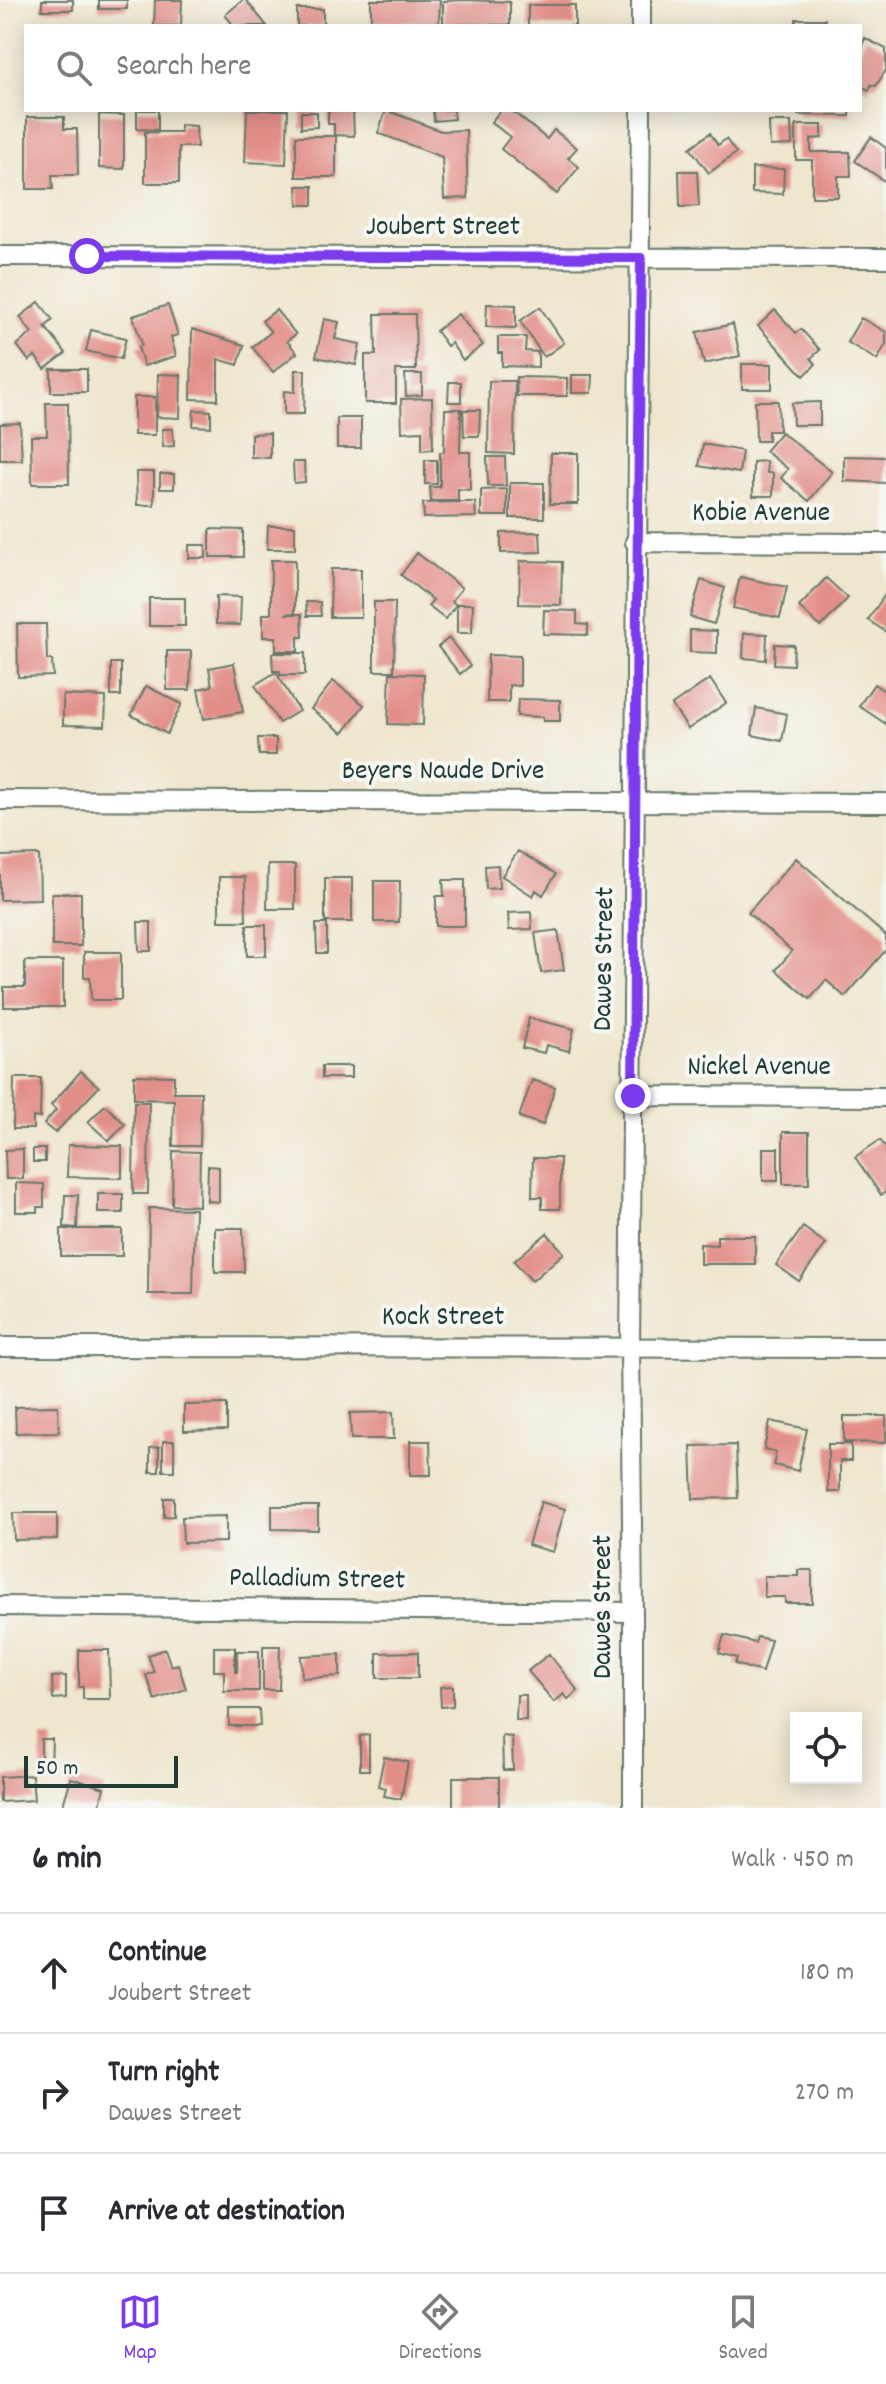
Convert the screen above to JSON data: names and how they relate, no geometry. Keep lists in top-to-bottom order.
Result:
{
  "streets": {
    "street": [
      "Joubert Street",
      "Kobie Avenue",
      "Beyers Naude Drive",
      "Dawes Street",
      "Nickel Avenue",
      "Kock Street",
      "Palladium Street"
    ]
  },
  "crossings": [
    ["Joubert Street", "Dawes Street"],
    ["Kobie Avenue", "Dawes Street"],
    ["Beyers Naude Drive", "Dawes Street"],
    ["Dawes Street", "Nickel Avenue"],
    ["Dawes Street", "Kock Street"],
    ["Dawes Street", "Palladium Street"]
  ],
  "scale_bar": "50 m",
  "page": {
    "search": "Search here",
    "scale": "50 m",
    "heading": ["6 min", "Walk · 450 m"],
    "list": [
      ["Continue", "Joubert Street", "180 m"],
      ["Turn right", "Dawes Street", "270 m"],
      "Arrive at destination"
    ],
    "nav": ["Map", "Directions", "Saved"]
  }
}
